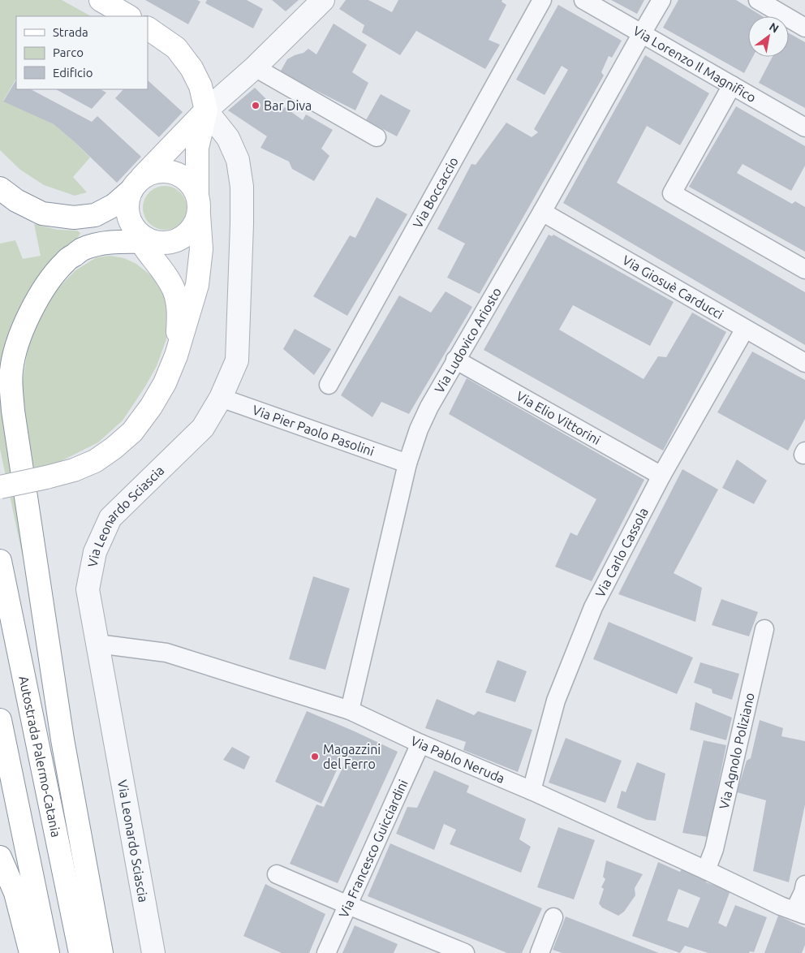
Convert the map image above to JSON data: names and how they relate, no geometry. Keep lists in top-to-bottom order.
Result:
{
  "streets": {
    "main road": ["Autostrada Palermo-Catania"],
    "street": [
      "Via Lorenzo Il Magnifico",
      "Via Boccaccio",
      "Via Giosuè Carducci",
      "Via Ludovico Ariosto",
      "Via Elio Vittorini",
      "Via Pier Paolo Pasolini",
      "Via Leonardo Sciascia",
      "Via Carlo Cassola",
      "Via Agnolo Poliziano",
      "Via Pablo Neruda",
      "Via Francesco Guicciardini"
    ]
  },
  "crossings": [
    ["Via Lorenzo Il Magnifico", "Via Ludovico Ariosto"],
    ["Via Giosuè Carducci", "Via Ludovico Ariosto"],
    ["Via Giosuè Carducci", "Via Carlo Cassola"],
    ["Via Ludovico Ariosto", "Via Elio Vittorini"],
    ["Via Ludovico Ariosto", "Via Pier Paolo Pasolini"],
    ["Via Ludovico Ariosto", "Via Pablo Neruda"],
    ["Via Elio Vittorini", "Via Carlo Cassola"],
    ["Via Pier Paolo Pasolini", "Via Leonardo Sciascia"],
    ["Via Leonardo Sciascia", "Via Pablo Neruda"],
    ["Via Carlo Cassola", "Via Pablo Neruda"],
    ["Via Agnolo Poliziano", "Via Pablo Neruda"],
    ["Via Pablo Neruda", "Via Francesco Guicciardini"]
  ],
  "places": ["Bar Diva", "Magazzini del Ferro"],
  "legend": ["Strada", "Parco", "Edificio"],
  "north": "top right"
}
